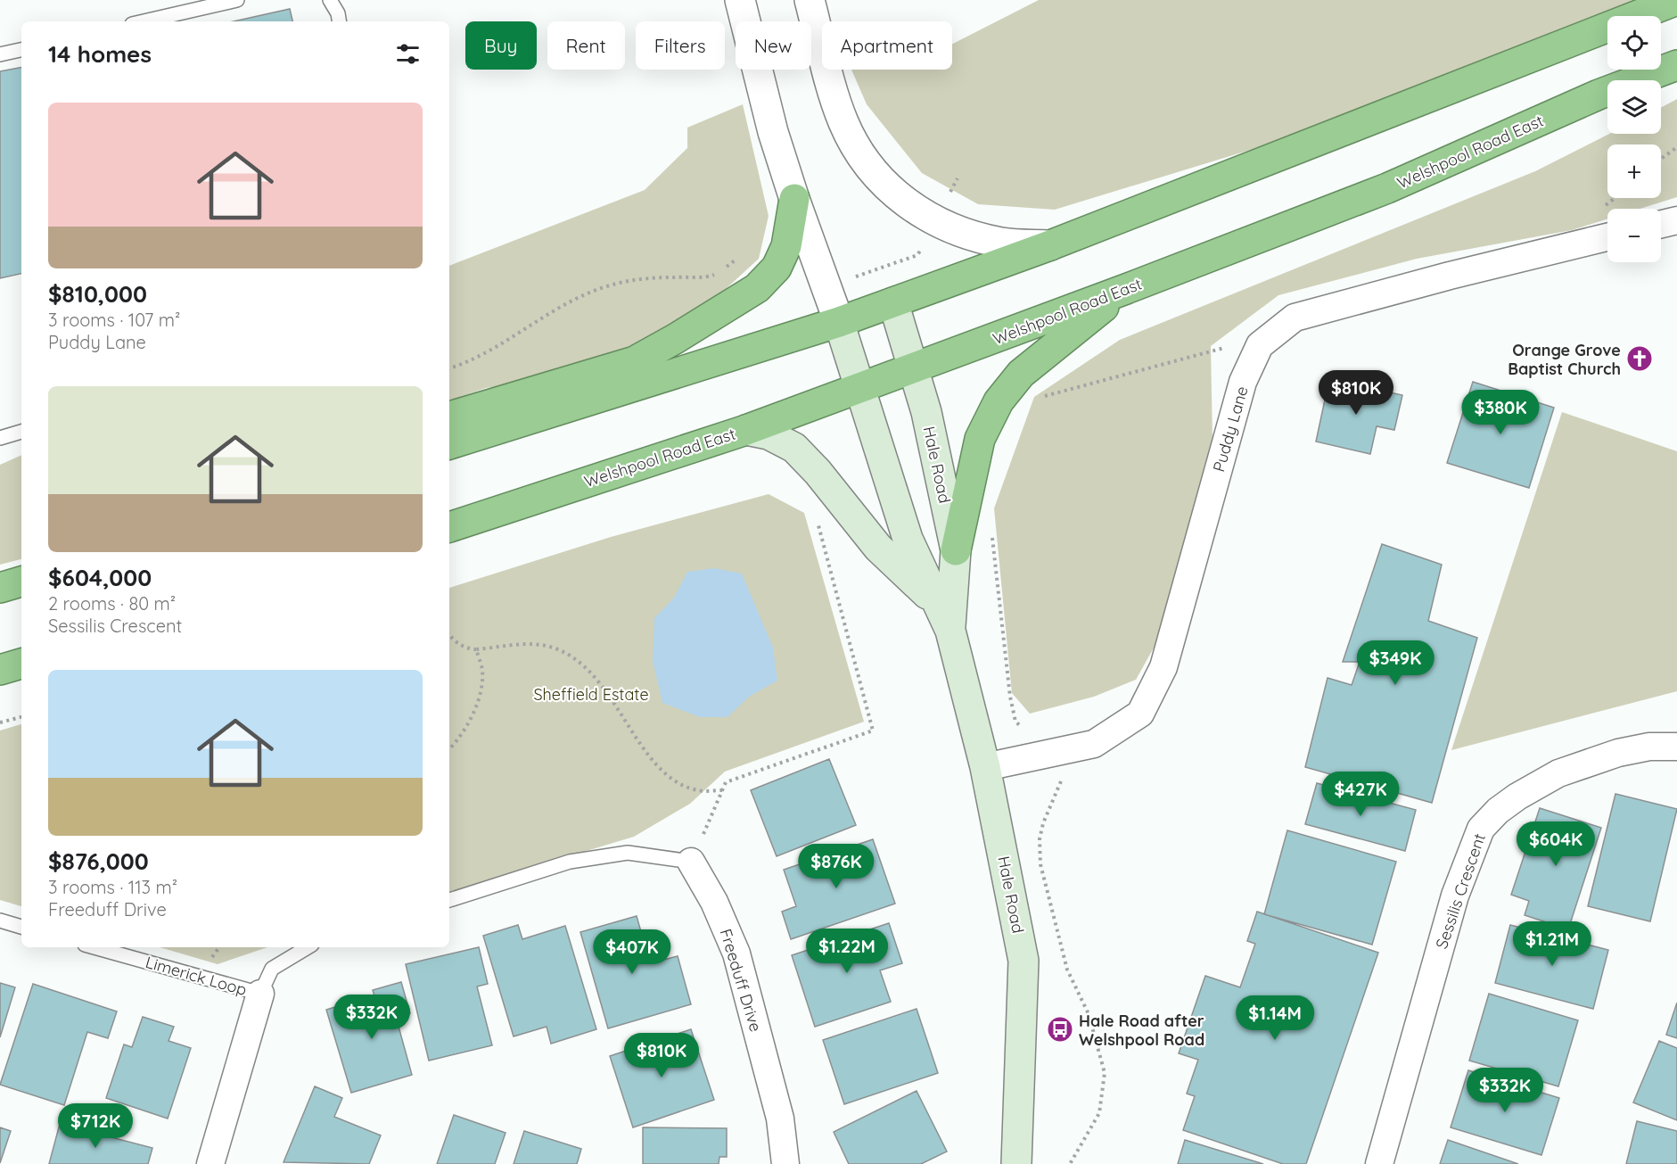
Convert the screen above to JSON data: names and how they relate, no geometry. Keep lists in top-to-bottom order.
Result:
{
  "streets": {
    "highway": ["Welshpool Road East"],
    "main road": ["Hale Road"],
    "street": [
      "Puddy Lane",
      "Sessilis Crescent",
      "Limerick Loop",
      "Freeduff Drive"
    ]
  },
  "crossings": [
    ["Welshpool Road East", "Hale Road"],
    ["Puddy Lane", "Hale Road"]
  ],
  "parks": ["Sheffield Estate"],
  "places": {
    "church": ["Orange Grove Baptist Church"],
    "bus stop": ["Hale Road after Welshpool Road"]
  },
  "page": {
    "map_buttons": ["+", "−"],
    "chip": [
      "Buy",
      "Rent",
      "Filters",
      "New",
      "Apartment"
    ],
    "heading": "14 homes",
    "list": [
      {
        "name": "$810,000",
        "note": "3 rooms · 107 m² · Puddy Lane"
      },
      {
        "name": "$604,000",
        "note": "2 rooms · 80 m² · Sessilis Crescent"
      },
      {
        "name": "$876,000",
        "note": "3 rooms · 113 m² · Freeduff Drive"
      }
    ],
    "price": [
      "$810K",
      "$380K",
      "$349K",
      "$427K",
      "$604K",
      "$876K",
      "$1.21M",
      "$1.22M",
      "$407K",
      "$332K",
      "$1.14M",
      "$810K",
      "$332K",
      "$712K"
    ]
  }
}
